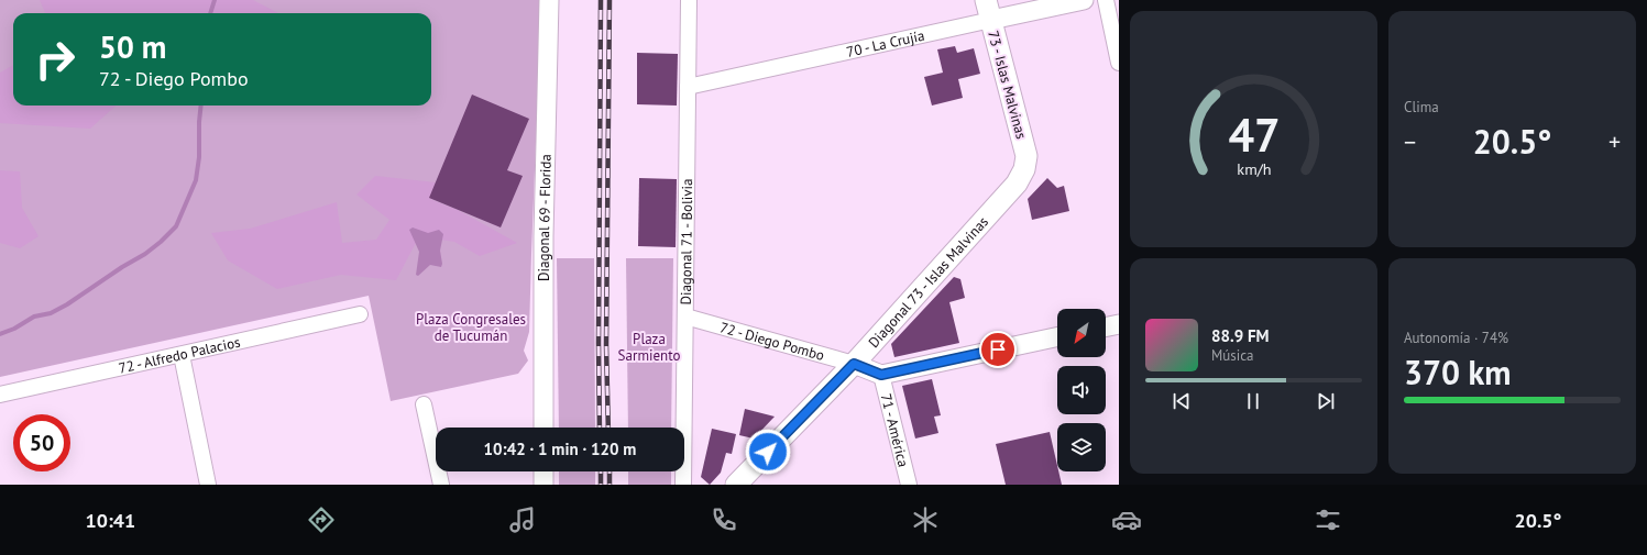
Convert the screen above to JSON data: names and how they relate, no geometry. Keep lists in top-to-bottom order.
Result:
{
  "streets": {
    "main road": ["73 - Islas Malvinas", "Diagonal 73 - Islas Malvinas"],
    "street": [
      "70 - La Crujía",
      "Diagonal 69 - Florida",
      "Diagonal 71 - Bolivia",
      "72 - Diego Pombo",
      "72 - Alfredo Palacios",
      "71 - América"
    ]
  },
  "crossings": [
    ["70 - La Crujía", "73 - Islas Malvinas"],
    ["70 - La Crujía", "Diagonal 71 - Bolivia"],
    ["73 - Islas Malvinas", "Diagonal 73 - Islas Malvinas"],
    ["Diagonal 71 - Bolivia", "72 - Diego Pombo"],
    ["Diagonal 73 - Islas Malvinas", "72 - Diego Pombo"],
    ["72 - Diego Pombo", "71 - América"]
  ],
  "parks": ["Plaza Congresales de Tucumán", "Plaza Sarmiento"],
  "north": "bottom left",
  "page": {
    "tile": [
      "Clima",
      ["Autonomía · 74%", "370 km"]
    ],
    "turn": ["50 m", "72 - Diego Pombo"],
    "heat": ["−", "20.5°", "+"],
    "song": ["88.9 FM", "Música"],
    "limit": "50",
    "trip": "10:42 · 1 min · 120 m",
    "tabs": ["10:41", "20.5°"],
    "gauge": ["47", "km/h"]
  }
}
